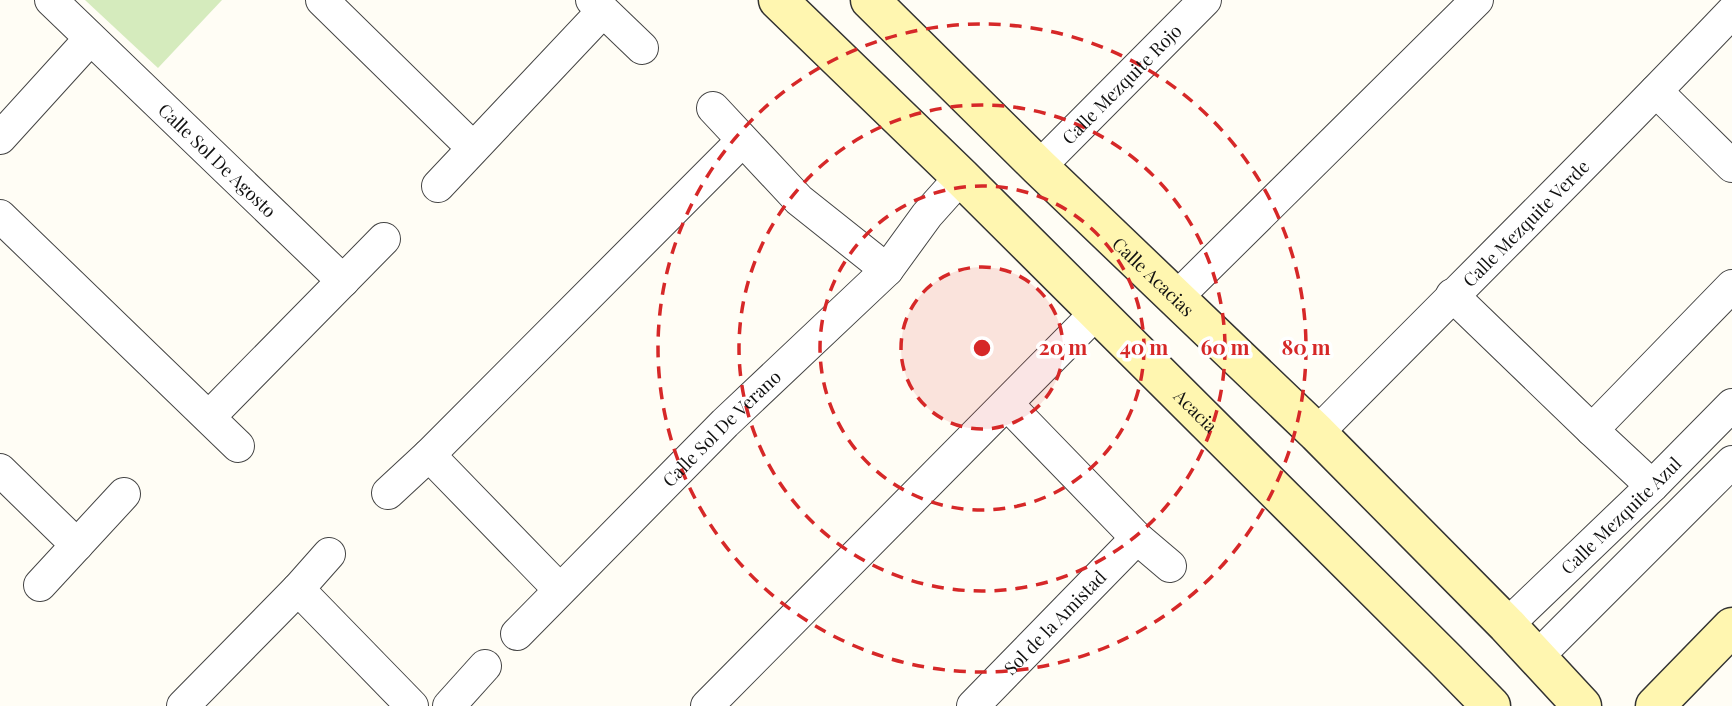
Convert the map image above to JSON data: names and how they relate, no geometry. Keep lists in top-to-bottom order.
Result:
{
  "streets": {
    "main road": ["Calle Acacias", "Acacia"],
    "street": [
      "Calle Mezquite Rojo",
      "Calle Sol De Agosto",
      "Calle Mezquite Verde",
      "Calle Sol De Verano",
      "Calle Mezquite Azul",
      "Sol de la Amistad"
    ]
  },
  "crossings": [
    ["Calle Mezquite Rojo", "Calle Acacias"],
    ["Calle Mezquite Verde", "Calle Acacias"],
    ["Calle Acacias", "Calle Mezquite Azul"],
    ["Acacia", "Calle Sol De Verano"]
  ],
  "rings": [
    "20 m",
    "40 m",
    "60 m",
    "80 m"
  ]
}
